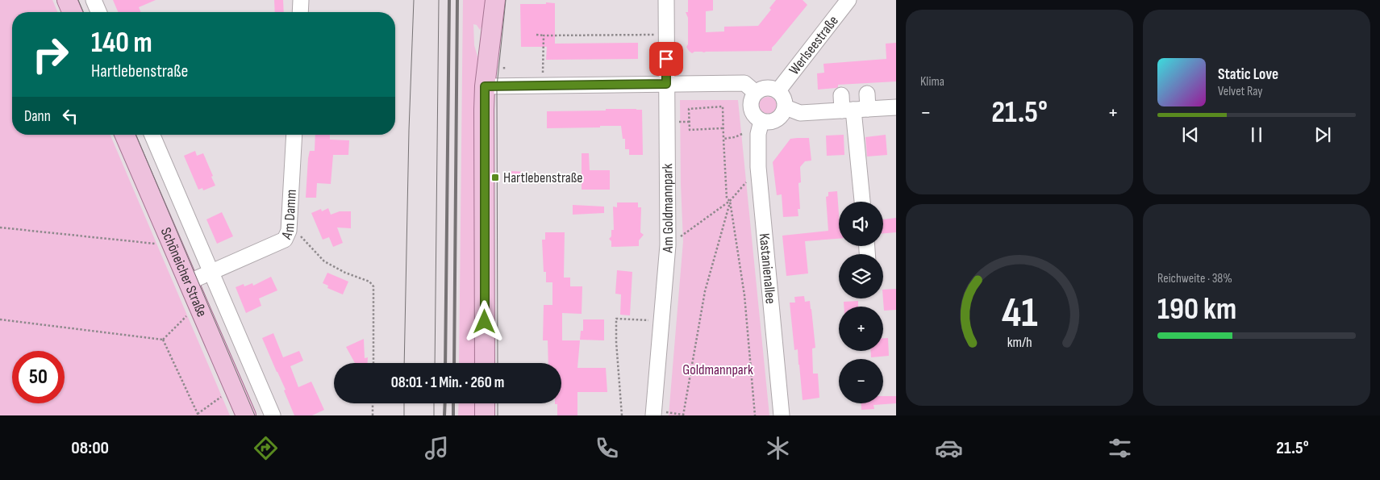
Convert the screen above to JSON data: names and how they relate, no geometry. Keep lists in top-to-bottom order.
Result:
{
  "streets": {
    "main road": ["Schöneicher Straße"],
    "street": [
      "Werlseestraße",
      "Am Goldmannpark",
      "Am Damm",
      "Kastanienallee"
    ]
  },
  "crossings": [
    ["Werlseestraße", "Kastanienallee"],
    ["Am Damm", "Schöneicher Straße"]
  ],
  "parks": ["Goldmannpark"],
  "places": {
    "transit": ["Hartlebenstraße"]
  },
  "page": {
    "tile": [
      "Klima",
      ["Reichweite · 38%", "190 km"]
    ],
    "turn": ["140 m", "Hartlebenstraße"],
    "song": ["Static Love", "Velvet Ray"],
    "heat": ["−", "21.5°", "+"],
    "then": "Dann",
    "map_buttons": ["+", "−"],
    "limit": "50",
    "trip": "08:01 · 1 Min. · 260 m",
    "tabs": ["08:00", "21.5°"],
    "gauge": ["41", "km/h"]
  }
}
